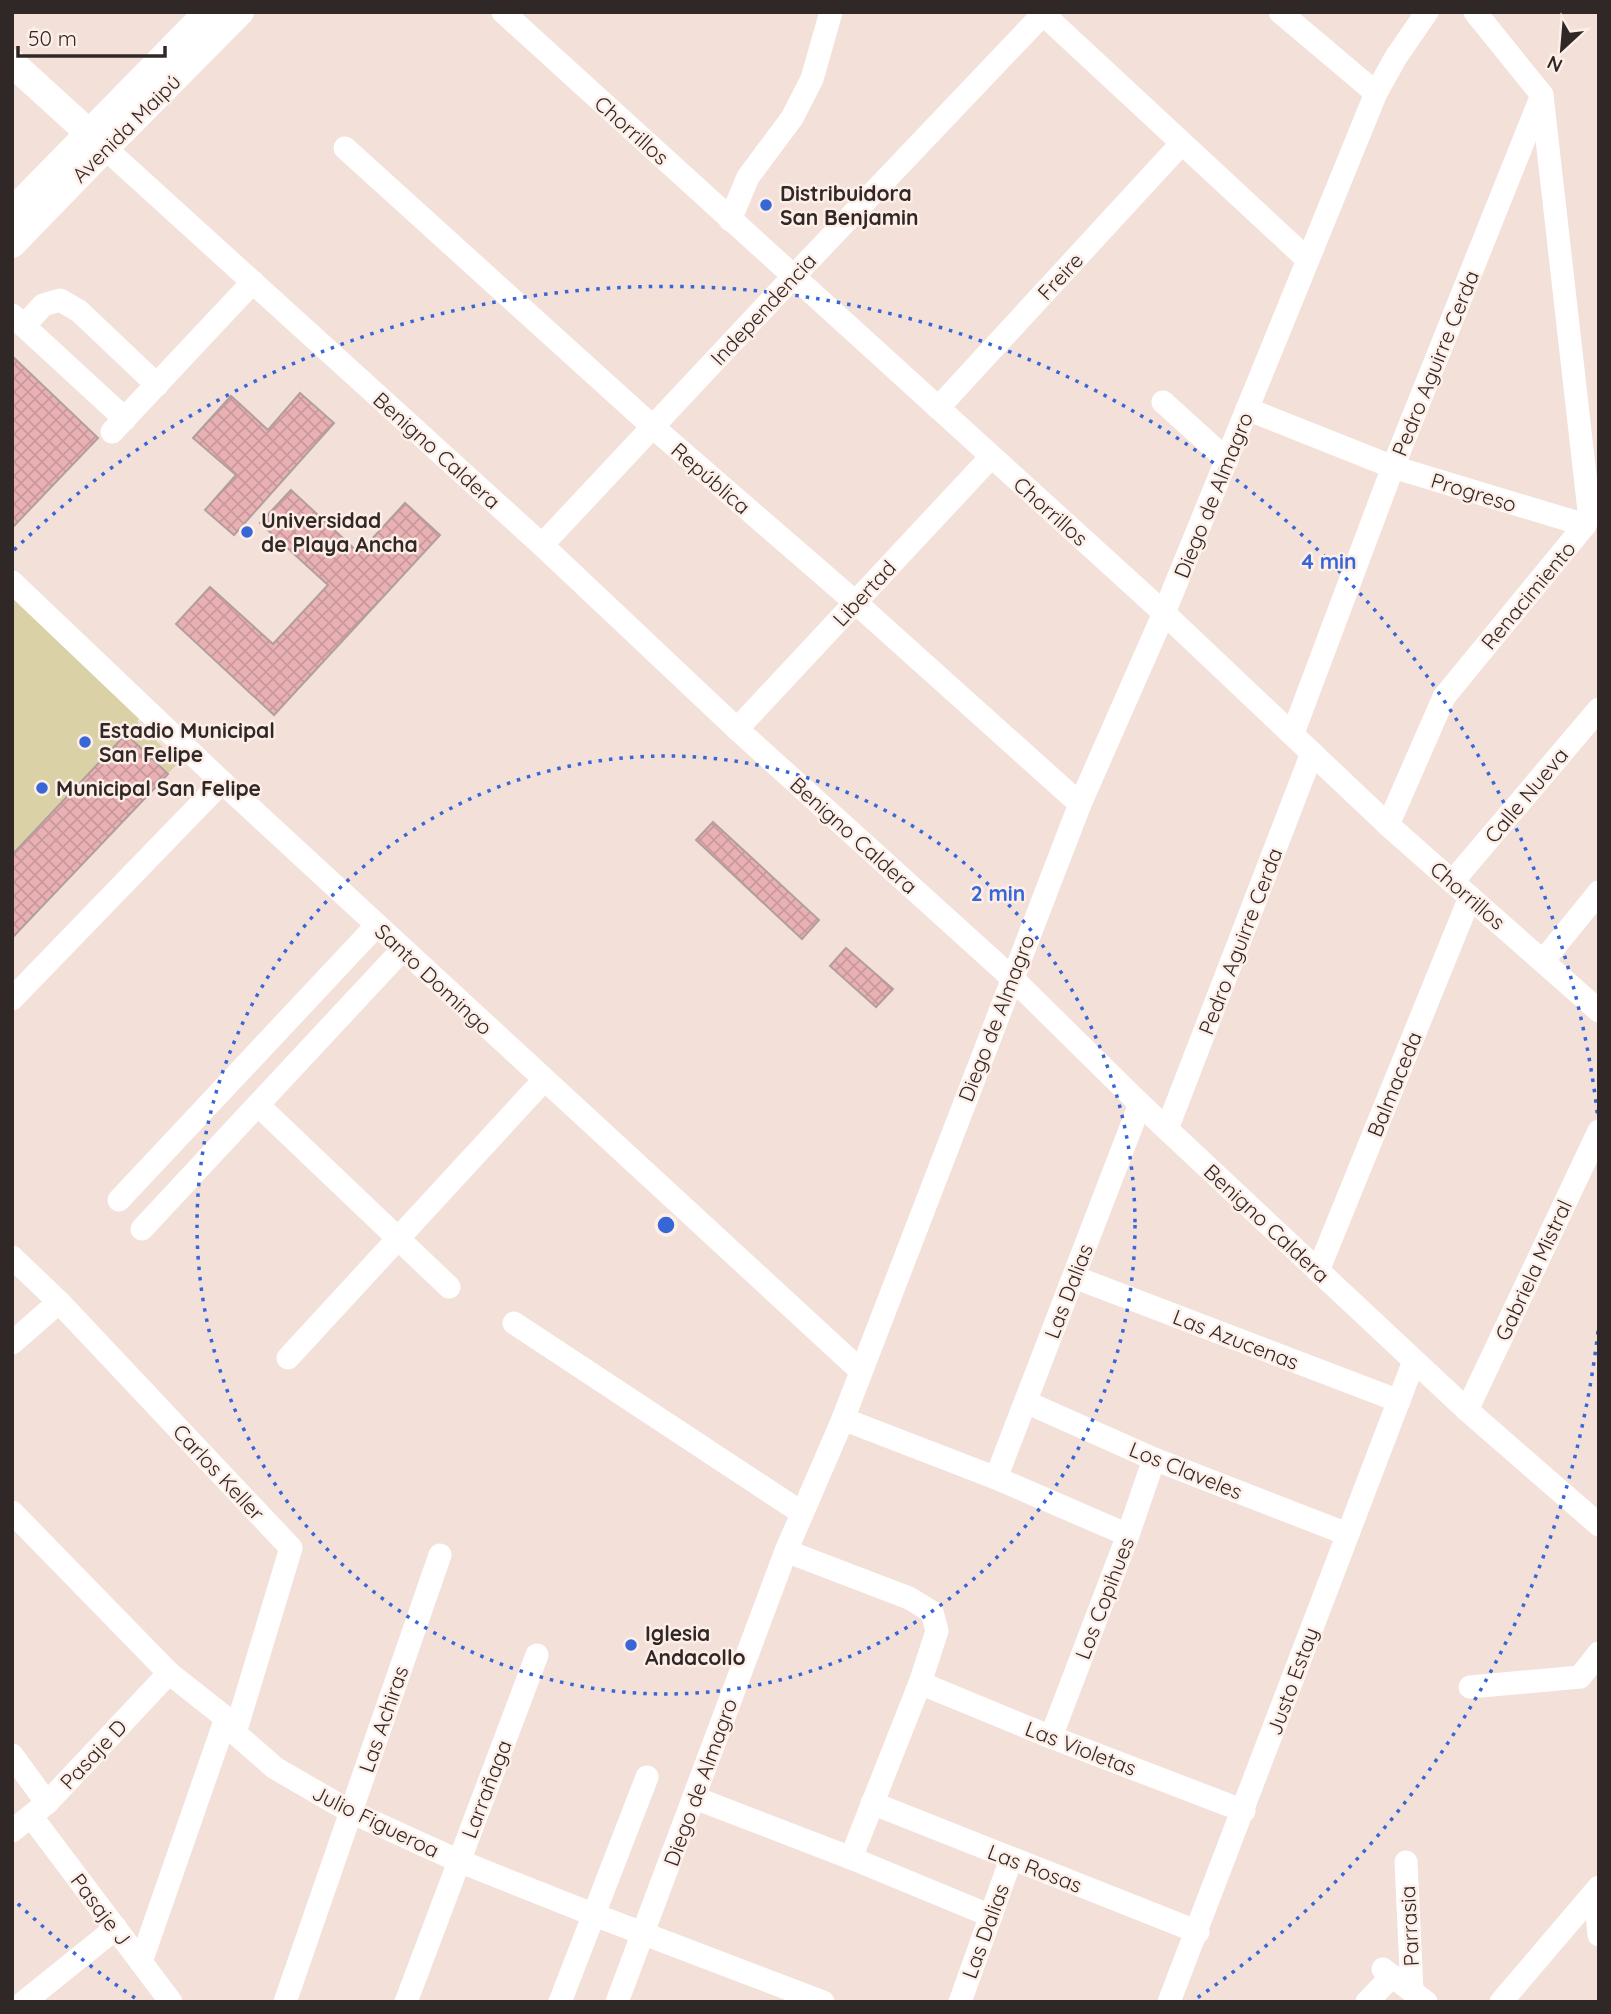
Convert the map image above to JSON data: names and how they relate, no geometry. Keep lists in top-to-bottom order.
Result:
{
  "streets": {
    "main road": ["Avenida Maipú"],
    "street": [
      "Chorrillos",
      "Freire",
      "Independencia",
      "Pedro Aguirre Cerda",
      "Benigno Caldera",
      "República",
      "Progreso",
      "Diego de Almagro",
      "Libertad",
      "Renacimiento",
      "Calle Nueva",
      "Santo Domingo",
      "Balmaceda",
      "Gabriela Mistral",
      "Las Dalias",
      "Las Azucenas",
      "Los Claveles",
      "Carlos Keller",
      "Los Copihues",
      "Justo Estay",
      "Las Achiras",
      "Las Violetas",
      "Pasaje D",
      "Larrañaga",
      "Julio Figueroa",
      "Las Rosas",
      "Pasaje J",
      "Parrasia"
    ]
  },
  "crossings": [
    ["Avenida Maipú", "Benigno Caldera"],
    ["Chorrillos", "Freire"],
    ["Chorrillos", "Independencia"],
    ["Chorrillos", "Pedro Aguirre Cerda"],
    ["Chorrillos", "Diego de Almagro"],
    ["Chorrillos", "Libertad"],
    ["Chorrillos", "Renacimiento"],
    ["Chorrillos", "Calle Nueva"],
    ["Chorrillos", "Balmaceda"],
    ["Independencia", "Benigno Caldera"],
    ["Independencia", "República"],
    ["Pedro Aguirre Cerda", "Benigno Caldera"],
    ["Pedro Aguirre Cerda", "Progreso"],
    ["Pedro Aguirre Cerda", "Renacimiento"],
    ["Benigno Caldera", "Diego de Almagro"],
    ["Benigno Caldera", "Libertad"],
    ["Benigno Caldera", "Balmaceda"],
    ["Benigno Caldera", "Gabriela Mistral"],
    ["Benigno Caldera", "Las Dalias"],
    ["Benigno Caldera", "Justo Estay"],
    ["República", "Diego de Almagro"],
    ["República", "Libertad"],
    ["Progreso", "Diego de Almagro"],
    ["Progreso", "Renacimiento"],
    ["Diego de Almagro", "Santo Domingo"],
    ["Diego de Almagro", "Julio Figueroa"],
    ["Las Dalias", "Las Azucenas"],
    ["Las Dalias", "Los Claveles"],
    ["Las Dalias", "Las Rosas"],
    ["Las Azucenas", "Justo Estay"],
    ["Los Claveles", "Los Copihues"],
    ["Los Claveles", "Justo Estay"],
    ["Carlos Keller", "Julio Figueroa"],
    ["Carlos Keller", "Pasaje J"],
    ["Los Copihues", "Las Violetas"],
    ["Justo Estay", "Las Violetas"],
    ["Justo Estay", "Las Rosas"],
    ["Las Achiras", "Julio Figueroa"],
    ["Pasaje D", "Julio Figueroa"],
    ["Pasaje D", "Pasaje J"],
    ["Larrañaga", "Julio Figueroa"]
  ],
  "places": [
    "Distribuidora San Benjamin",
    "Universidad de Playa Ancha",
    "Estadio Municipal San Felipe",
    "Municipal San Felipe",
    "Iglesia Andacollo"
  ],
  "scale_bar": "50 m",
  "north": "bottom left",
  "rings": ["4 min", "2 min"]
}
